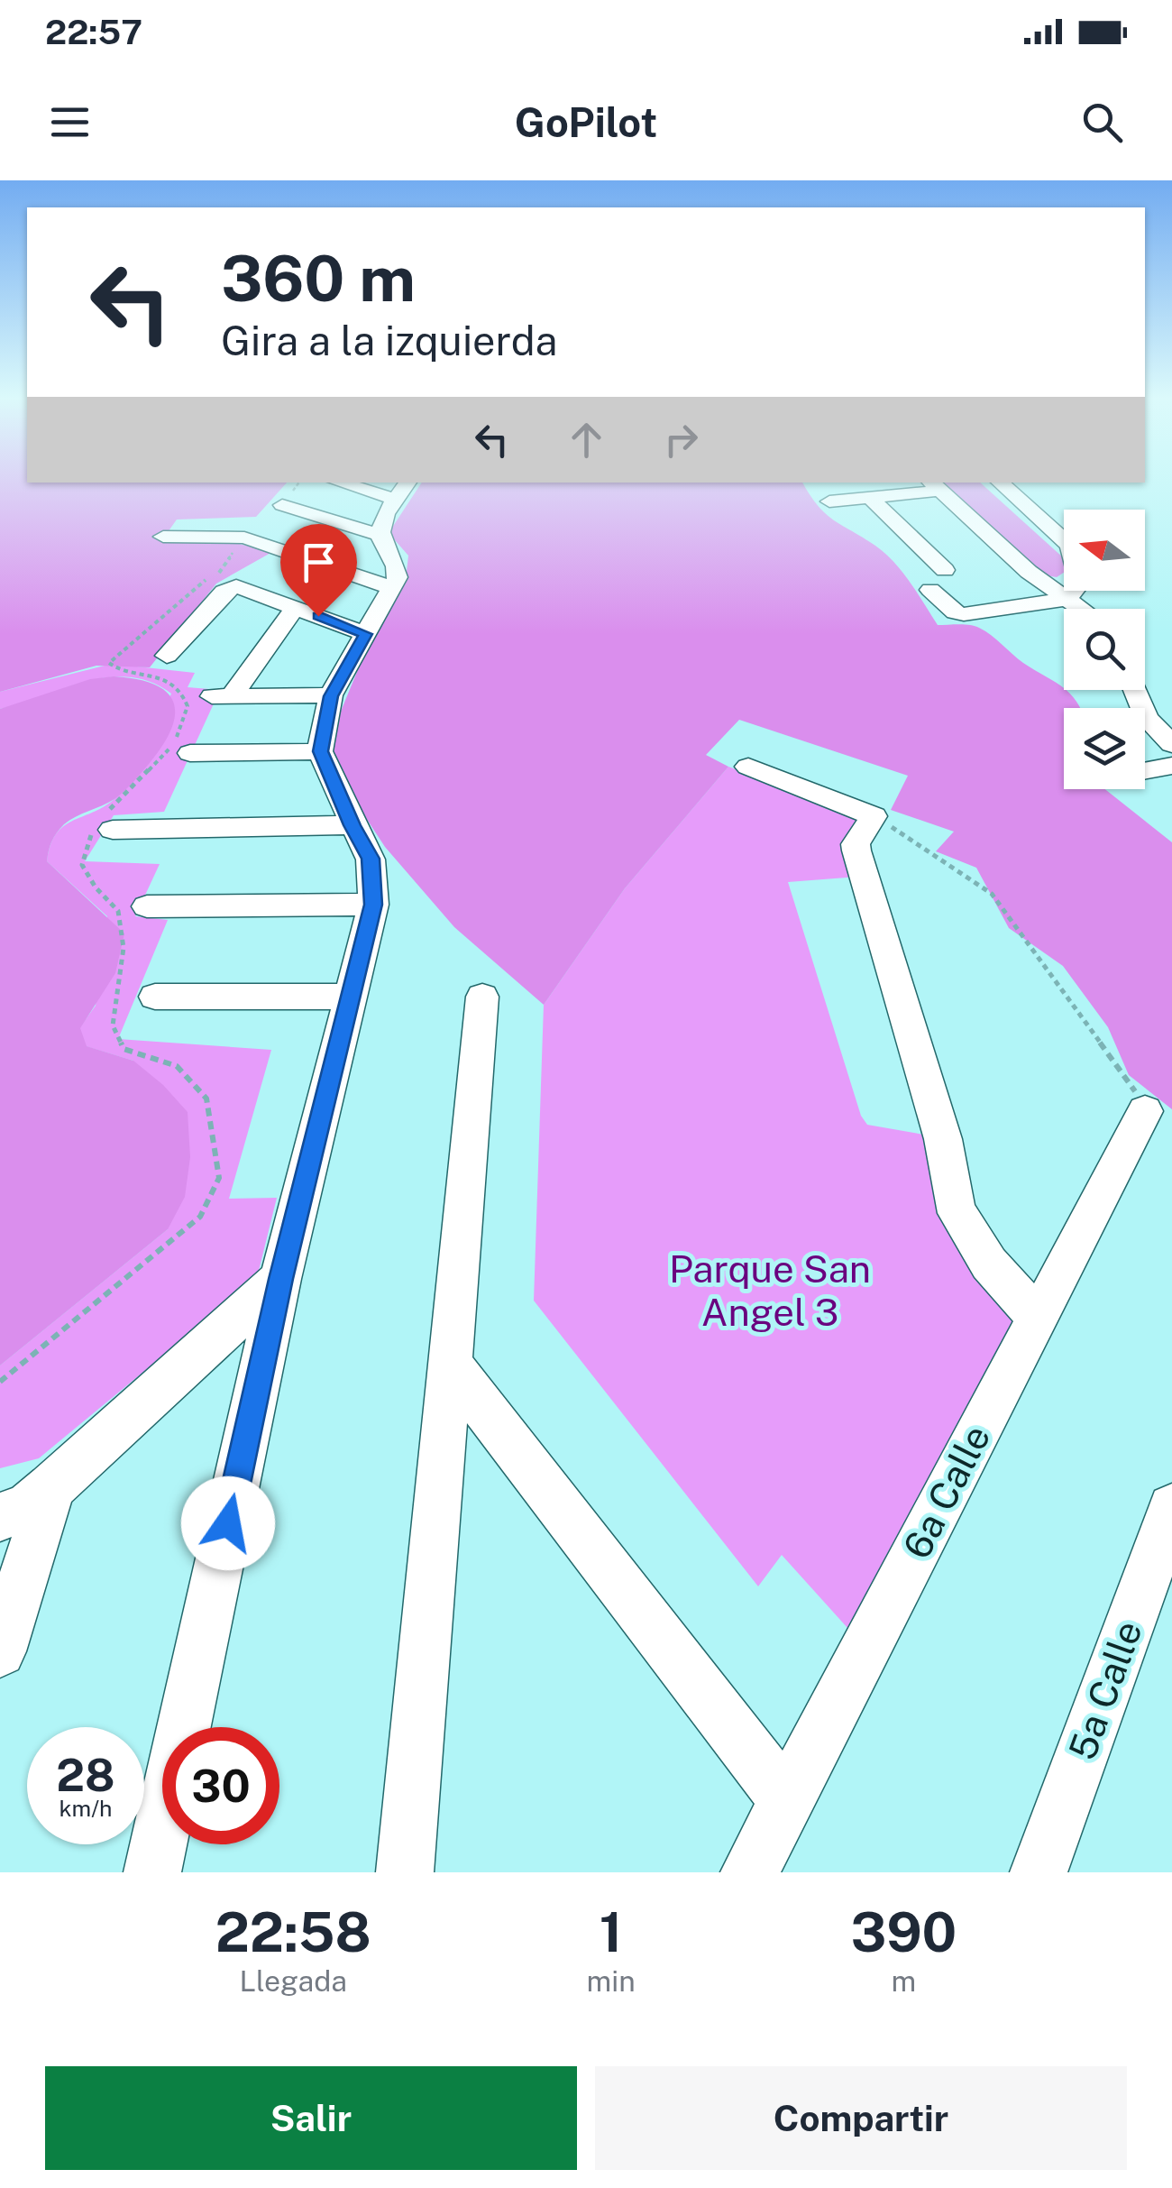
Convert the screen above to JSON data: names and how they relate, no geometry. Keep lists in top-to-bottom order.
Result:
{
  "streets": {
    "street": ["6a Calle", "5a Calle"]
  },
  "parks": ["Parque San Angel 3"],
  "north": "left",
  "page": {
    "status": "22:57",
    "header": "GoPilot",
    "turn": ["360 m", "Gira a la izquierda"],
    "speed": "28 km/h",
    "limit": "30",
    "eta": [
      "22:58",
      "Llegada",
      "1",
      "min",
      "390",
      "m"
    ],
    "buttons": ["Salir", "Compartir"]
  }
}
